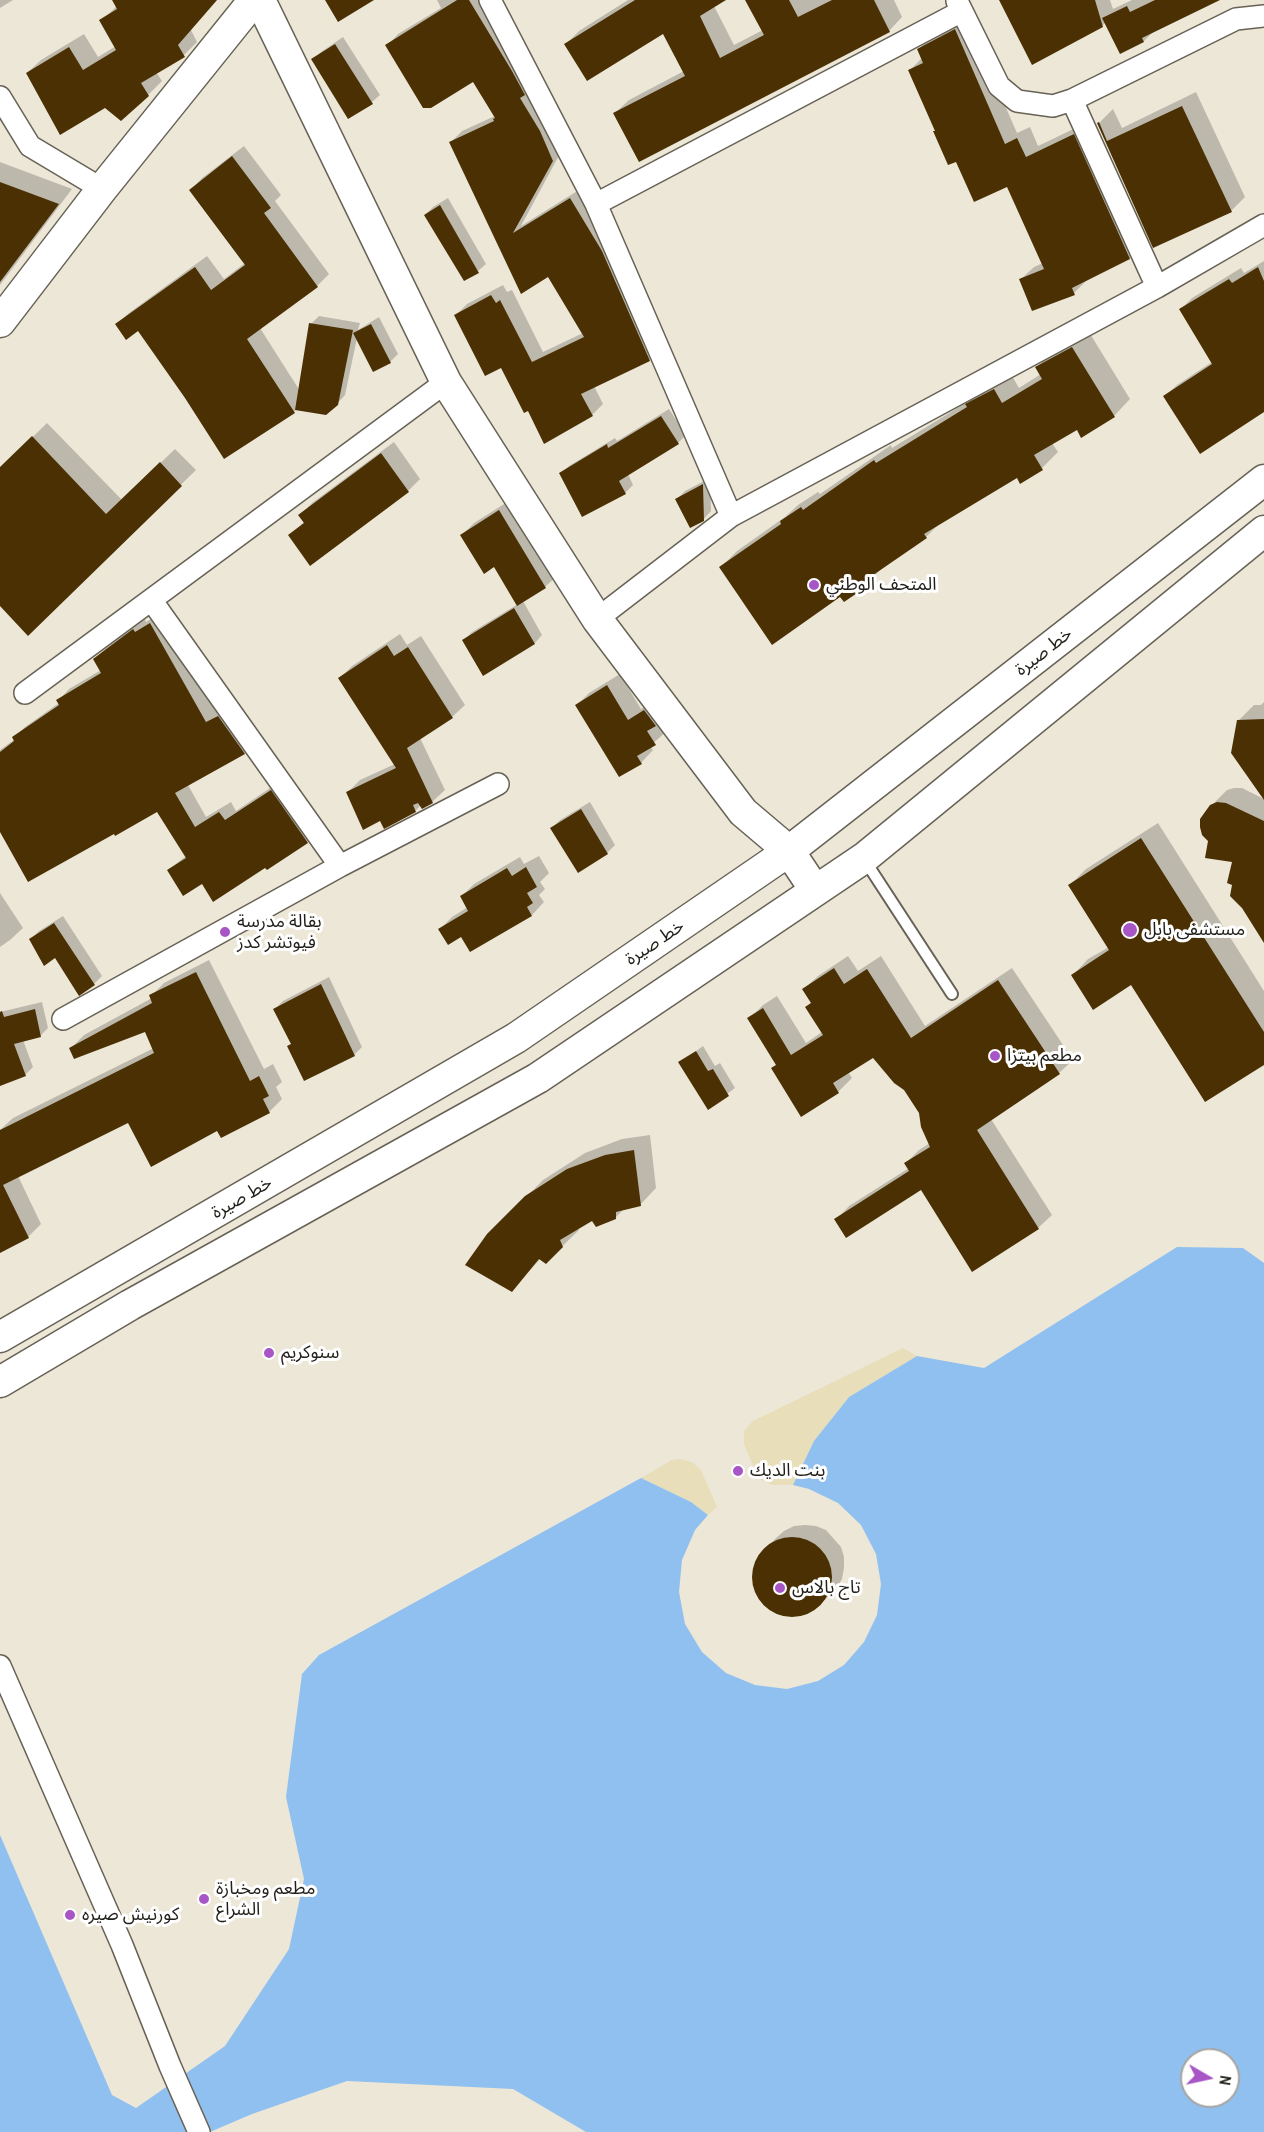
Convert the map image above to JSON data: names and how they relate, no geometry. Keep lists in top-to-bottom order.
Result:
{
  "streets": {
    "street": ["خط صيرة"]
  },
  "places": [
    "المتحف الوطني",
    "مستشفى بابل",
    "بقالة مدرسة فيوتشر كدز",
    "مطعم بيتزا",
    "سنوكريم",
    "بنت الديك",
    "تاج بالاس",
    "مطعم ومخبازة الشراع",
    "كورنيش صيره"
  ],
  "north": "right"
}
